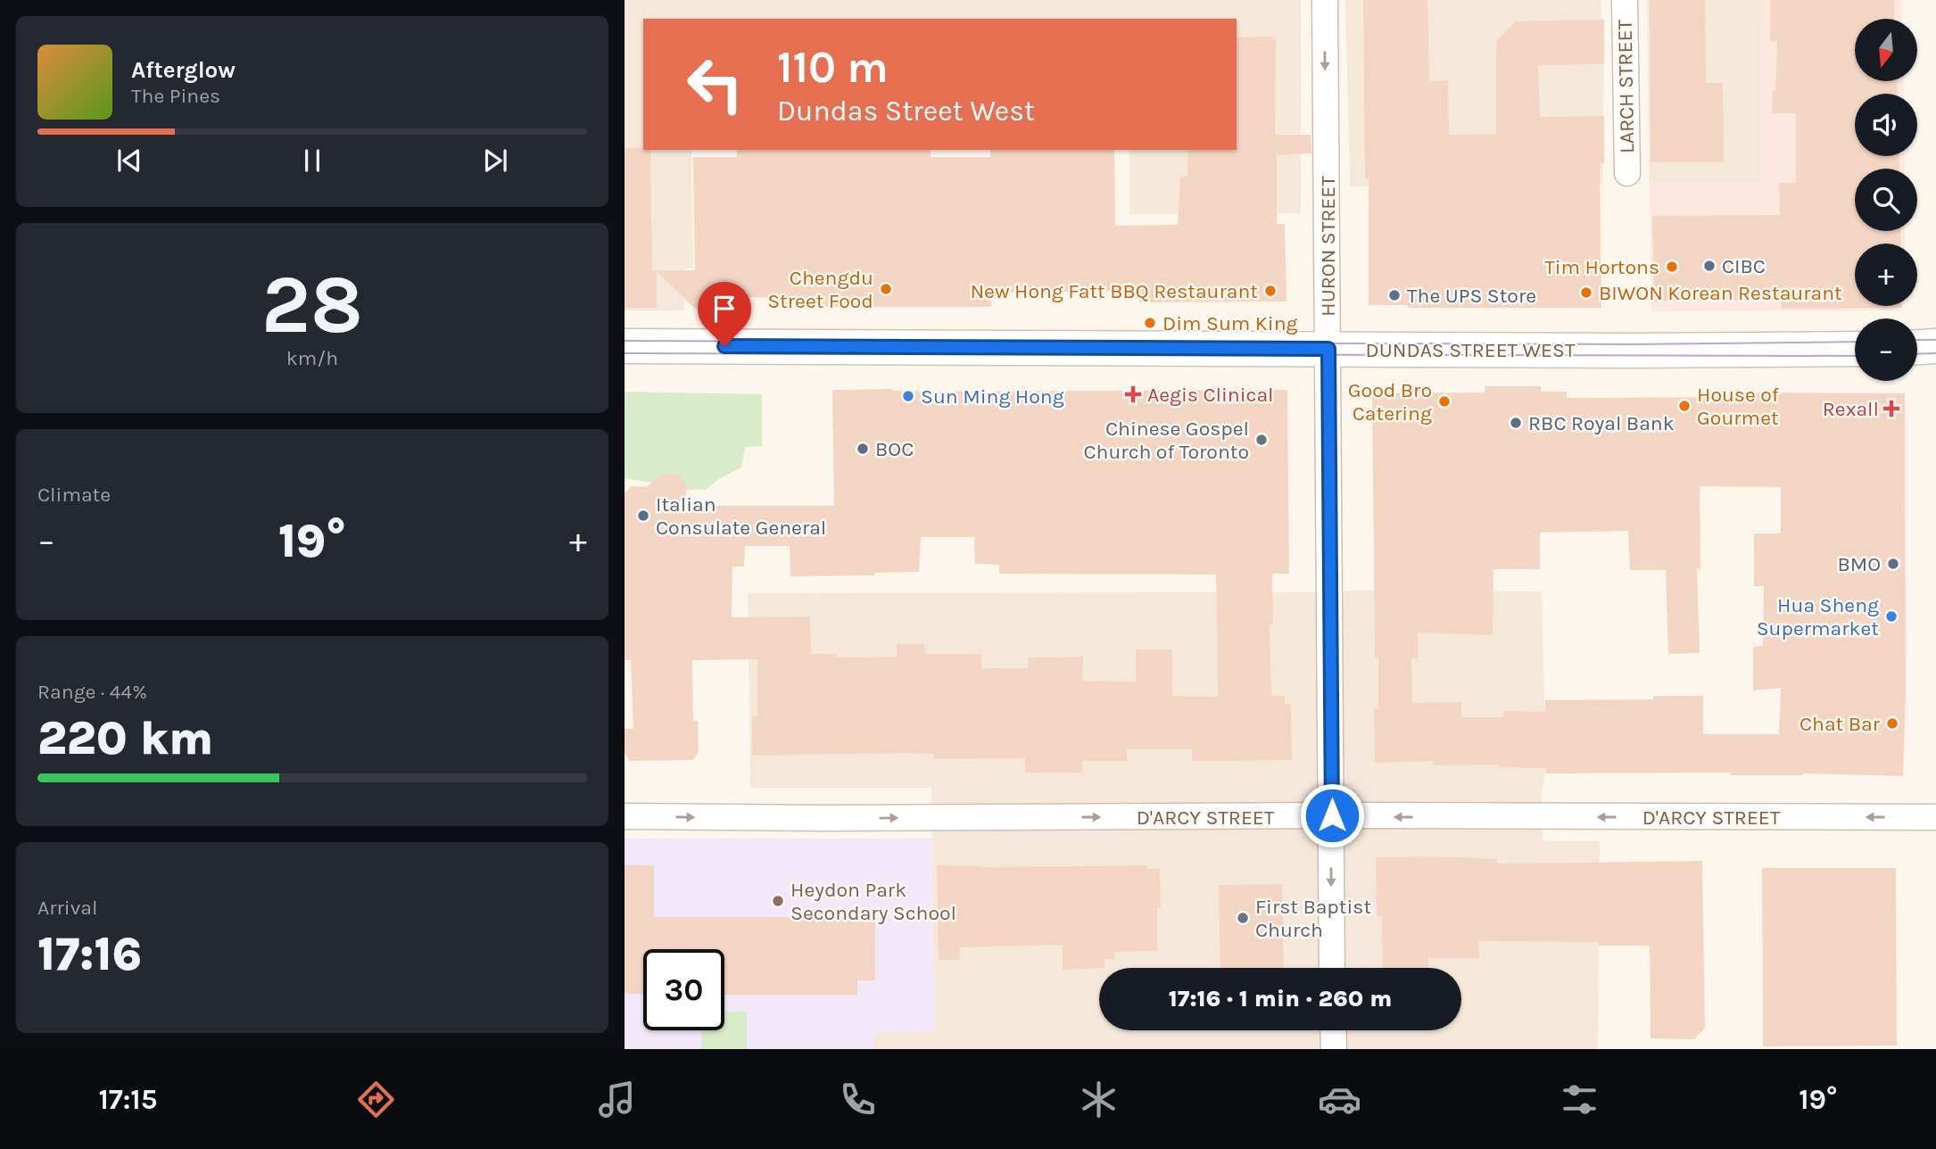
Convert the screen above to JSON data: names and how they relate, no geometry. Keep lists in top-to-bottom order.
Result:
{
  "streets": {
    "main road": ["DUNDAS STREET WEST"],
    "street": ["LARCH STREET", "HURON STREET", "D'ARCY STREET"]
  },
  "crossings": [
    ["HURON STREET", "DUNDAS STREET WEST"],
    ["HURON STREET", "D'ARCY STREET"]
  ],
  "one_way": ["HURON STREET"],
  "places": {
    "other": [
      "CIBC",
      "Tim Hortons",
      "Chengdu Street Food",
      "New Hong Fatt BBQ Restaurant",
      "BIWON Korean Restaurant",
      "The UPS Store",
      "Dim Sum King",
      "Sun Ming Hong",
      "Good Bro Catering",
      "House of Gourmet",
      "RBC Royal Bank",
      "Chinese Gospel Church of Toronto",
      "BOC",
      "Italian Consulate General",
      "BMO",
      "Hua Sheng Supermarket",
      "Chat Bar",
      "Heydon Park Secondary School",
      "First Baptist Church"
    ],
    "health": ["Aegis Clinical", "Rexall"]
  },
  "north": "bottom",
  "page": {
    "map_buttons": ["+", "−"],
    "turn": ["110 m", "Dundas Street West"],
    "song": ["Afterglow", "The Pines"],
    "tile": [
      ["28", "km/h"],
      "Climate",
      ["Range · 44%", "220 km"],
      ["Arrival", "17:16"]
    ],
    "heat": ["−", "19°", "+"],
    "limit": "30",
    "trip": "17:16 · 1 min · 260 m",
    "tabs": ["17:15", "19°"]
  }
}
